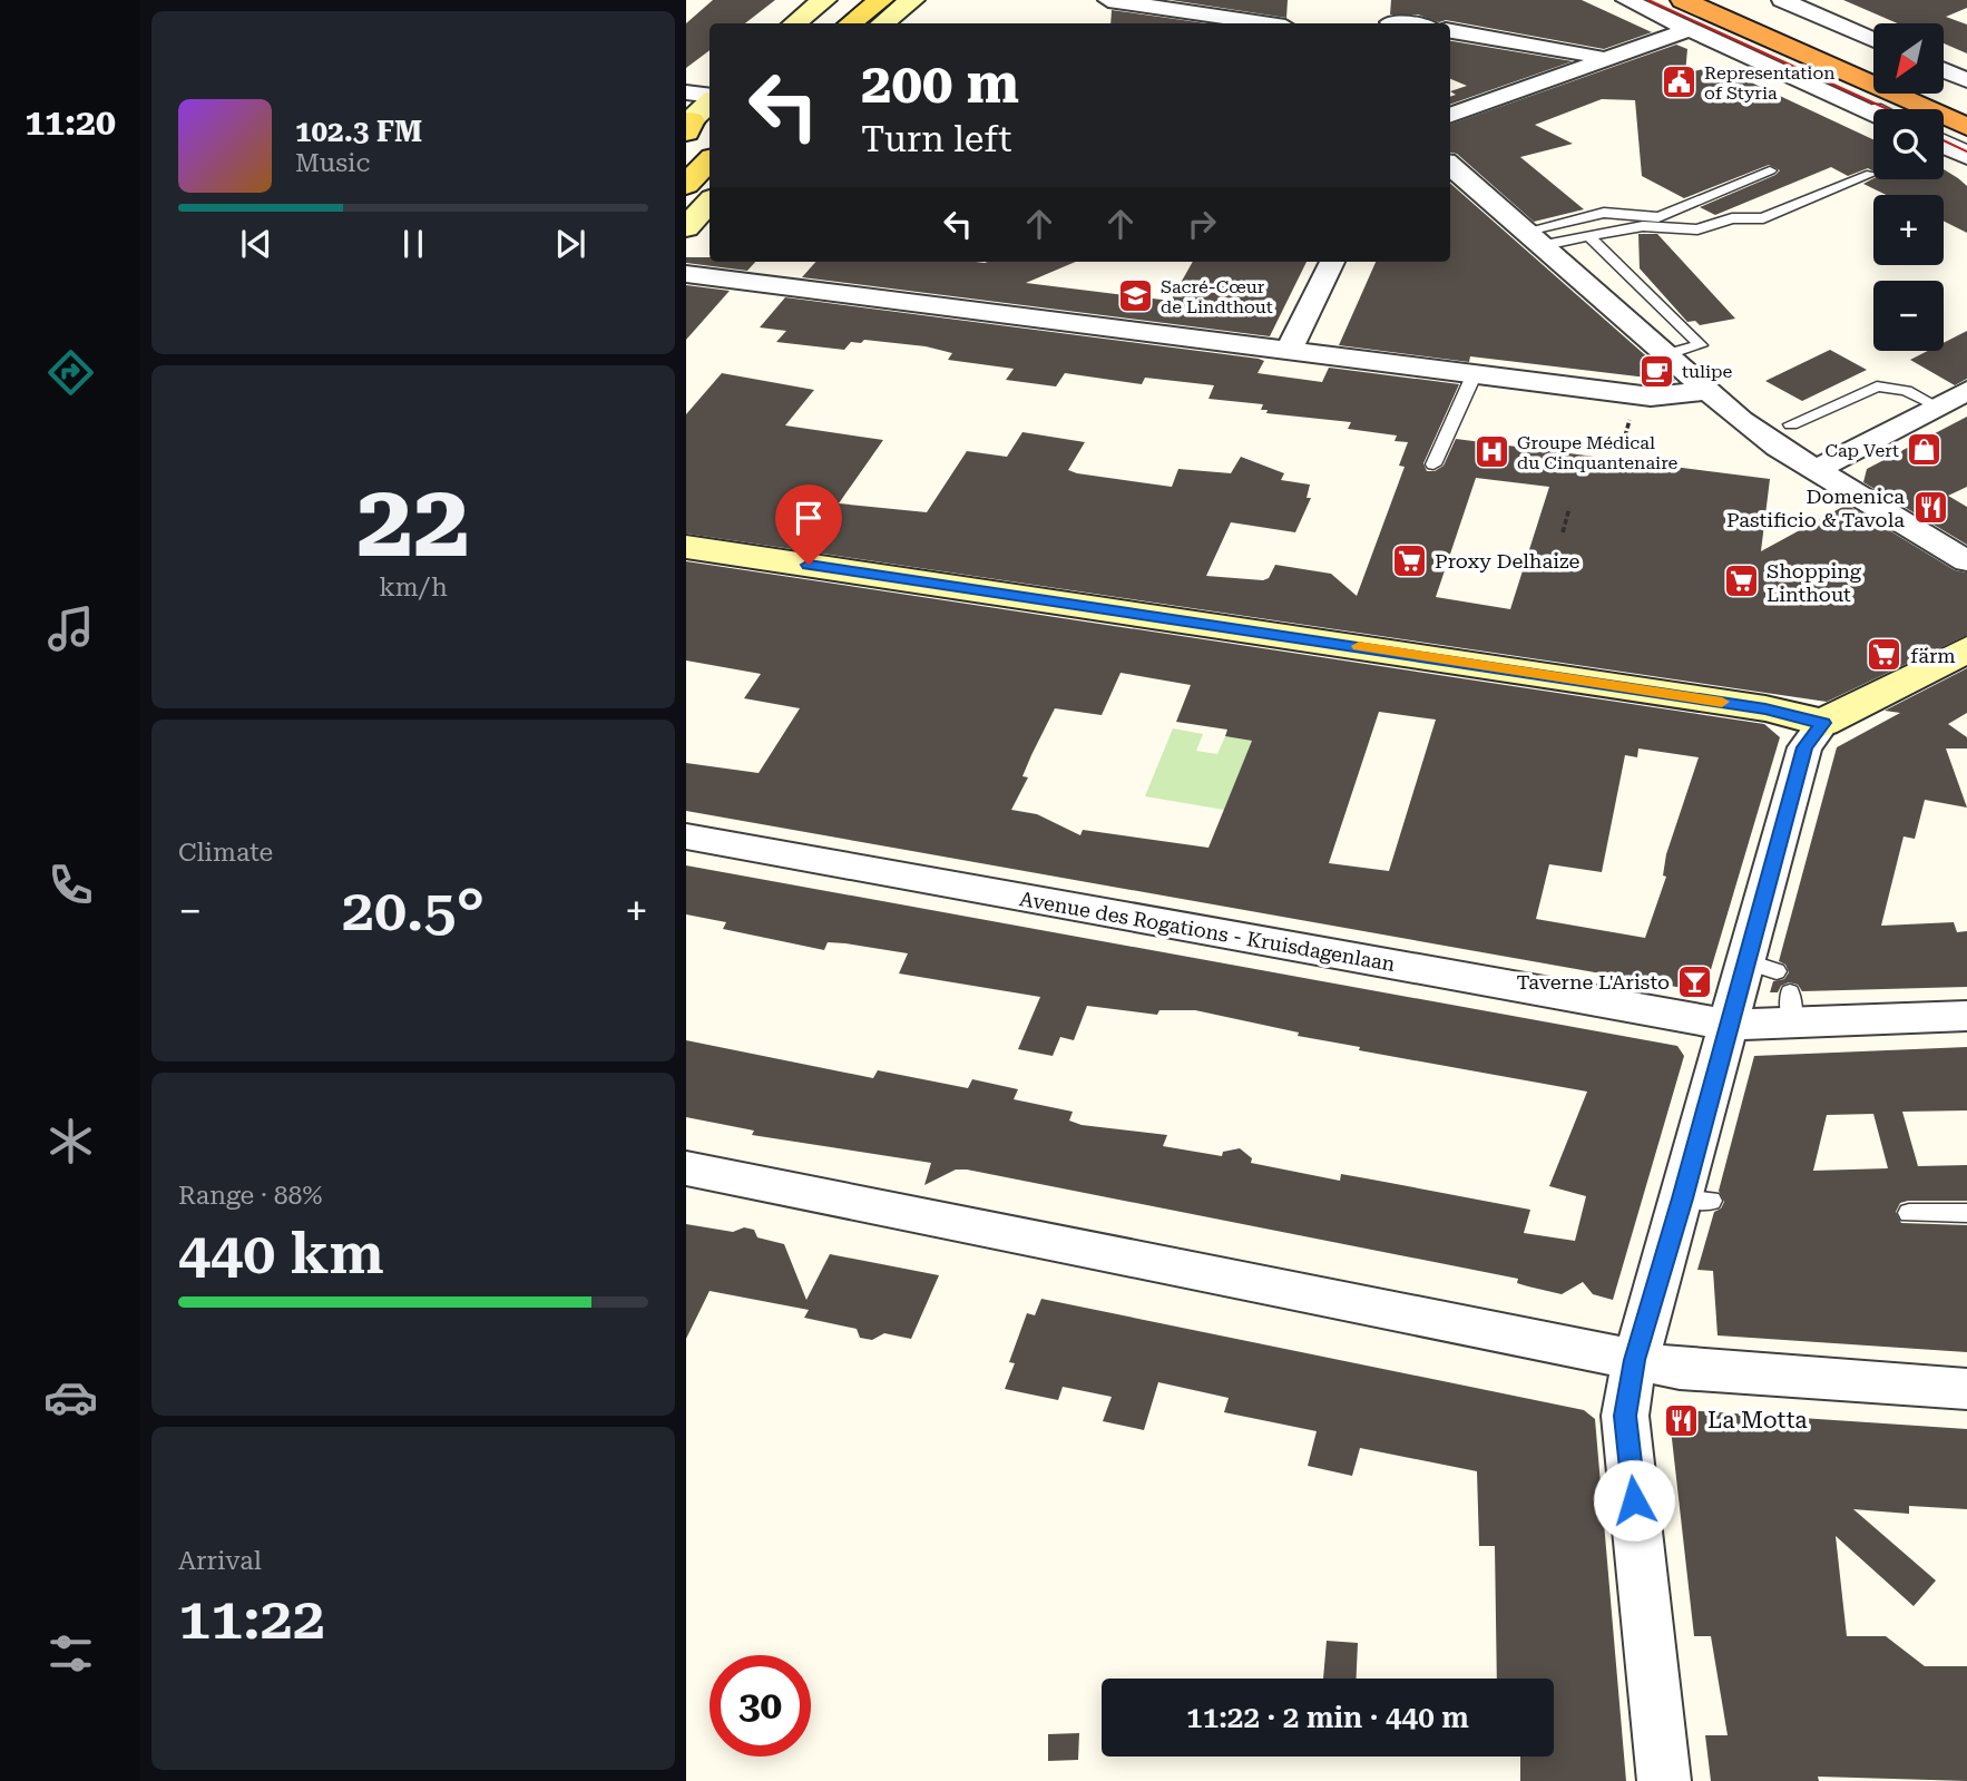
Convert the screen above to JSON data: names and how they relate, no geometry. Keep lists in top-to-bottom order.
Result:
{
  "streets": {
    "street": ["Avenue des Rogations - Kruisdagenlaan"]
  },
  "places": {
    "public building": ["Representation of Styria"],
    "school or university": ["Sacré-Cœur de Lindthout"],
    "cafe": ["tulipe"],
    "shop": ["Cap Vert"],
    "hospital": ["Groupe Médical du Cinquantenaire"],
    "restaurant": ["Domenica Pastificio & Tavola", "La Motta"],
    "supermarket": ["Proxy Delhaize", "Shopping Linthout", "färm"],
    "bar": ["Taverne L'Aristo"]
  },
  "north": "bottom left",
  "page": {
    "tabs": "11:20",
    "map_buttons": ["+", "−"],
    "turn": ["200 m", "Turn left"],
    "song": ["102.3 FM", "Music"],
    "tile": [
      ["22", "km/h"],
      "Climate",
      ["Range · 88%", "440 km"],
      ["Arrival", "11:22"]
    ],
    "heat": ["−", "20.5°", "+"],
    "limit": "30",
    "trip": "11:22 · 2 min · 440 m"
  }
}
